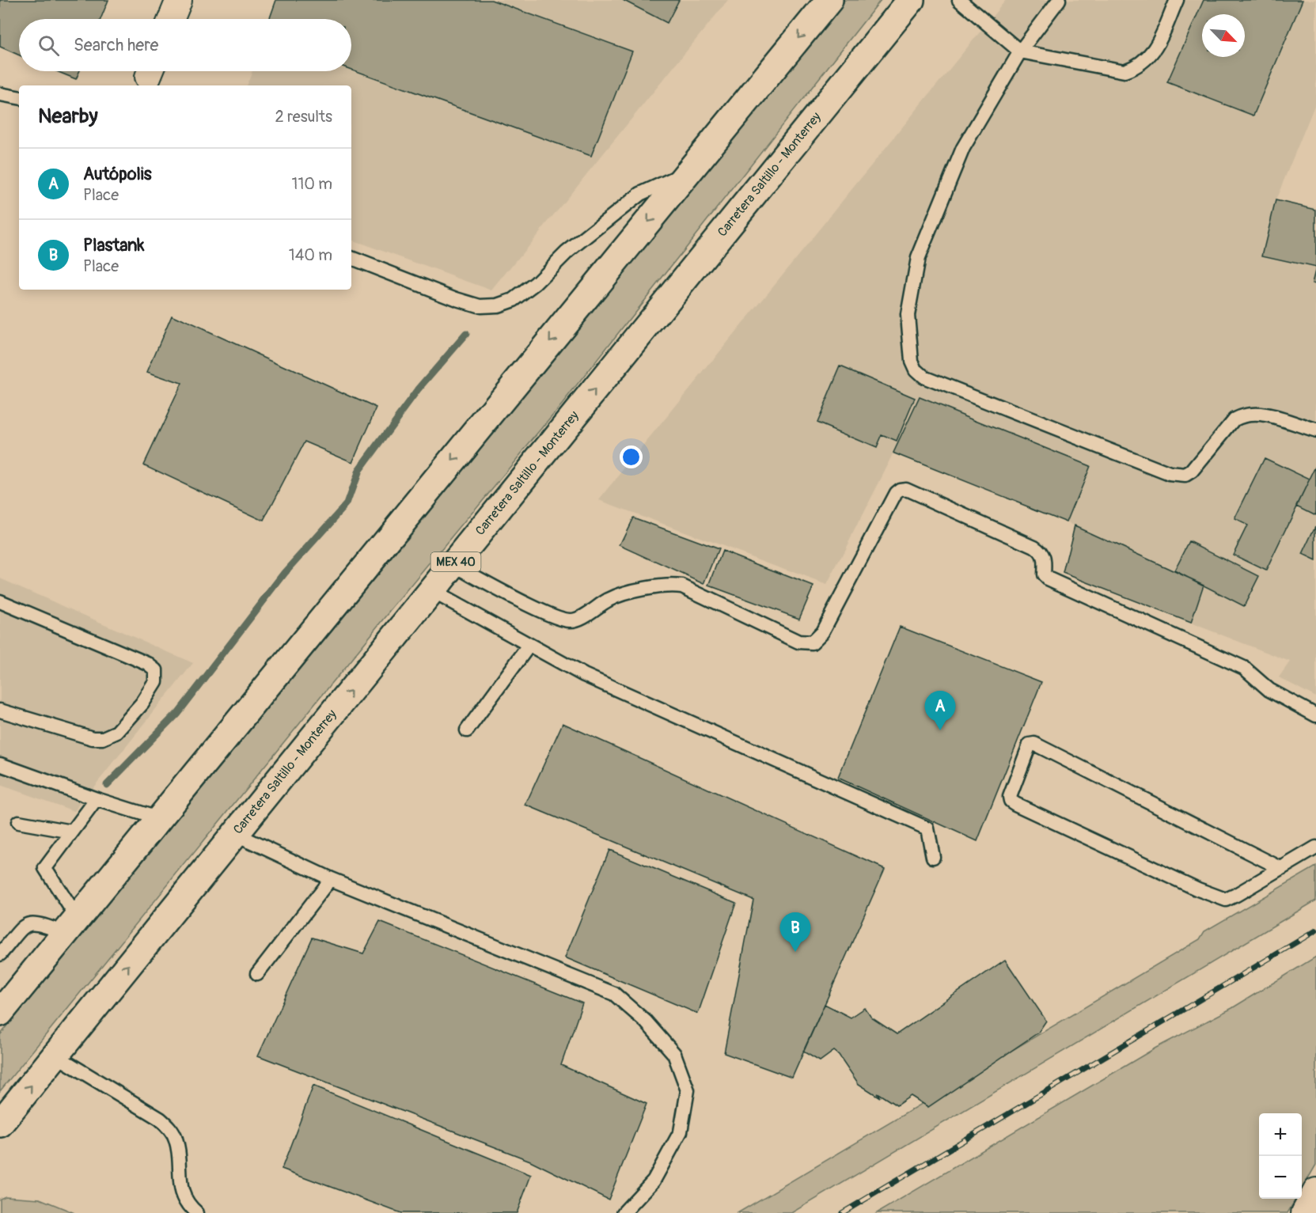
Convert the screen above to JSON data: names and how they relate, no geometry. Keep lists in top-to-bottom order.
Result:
{
  "streets": {
    "main road": ["Carretera Saltillo - Monterrey", "MEX 40"]
  },
  "north": "bottom right",
  "page": {
    "search": "Search here",
    "heading": ["Nearby", "2 results"],
    "list": [
      {
        "mark": "A",
        "name": "Autópolis",
        "note": "Place",
        "value": "110 m"
      },
      {
        "mark": "B",
        "name": "Plastank",
        "note": "Place",
        "value": "140 m"
      }
    ],
    "pins": ["A", "B"],
    "map_buttons": ["+", "−"]
  }
}
